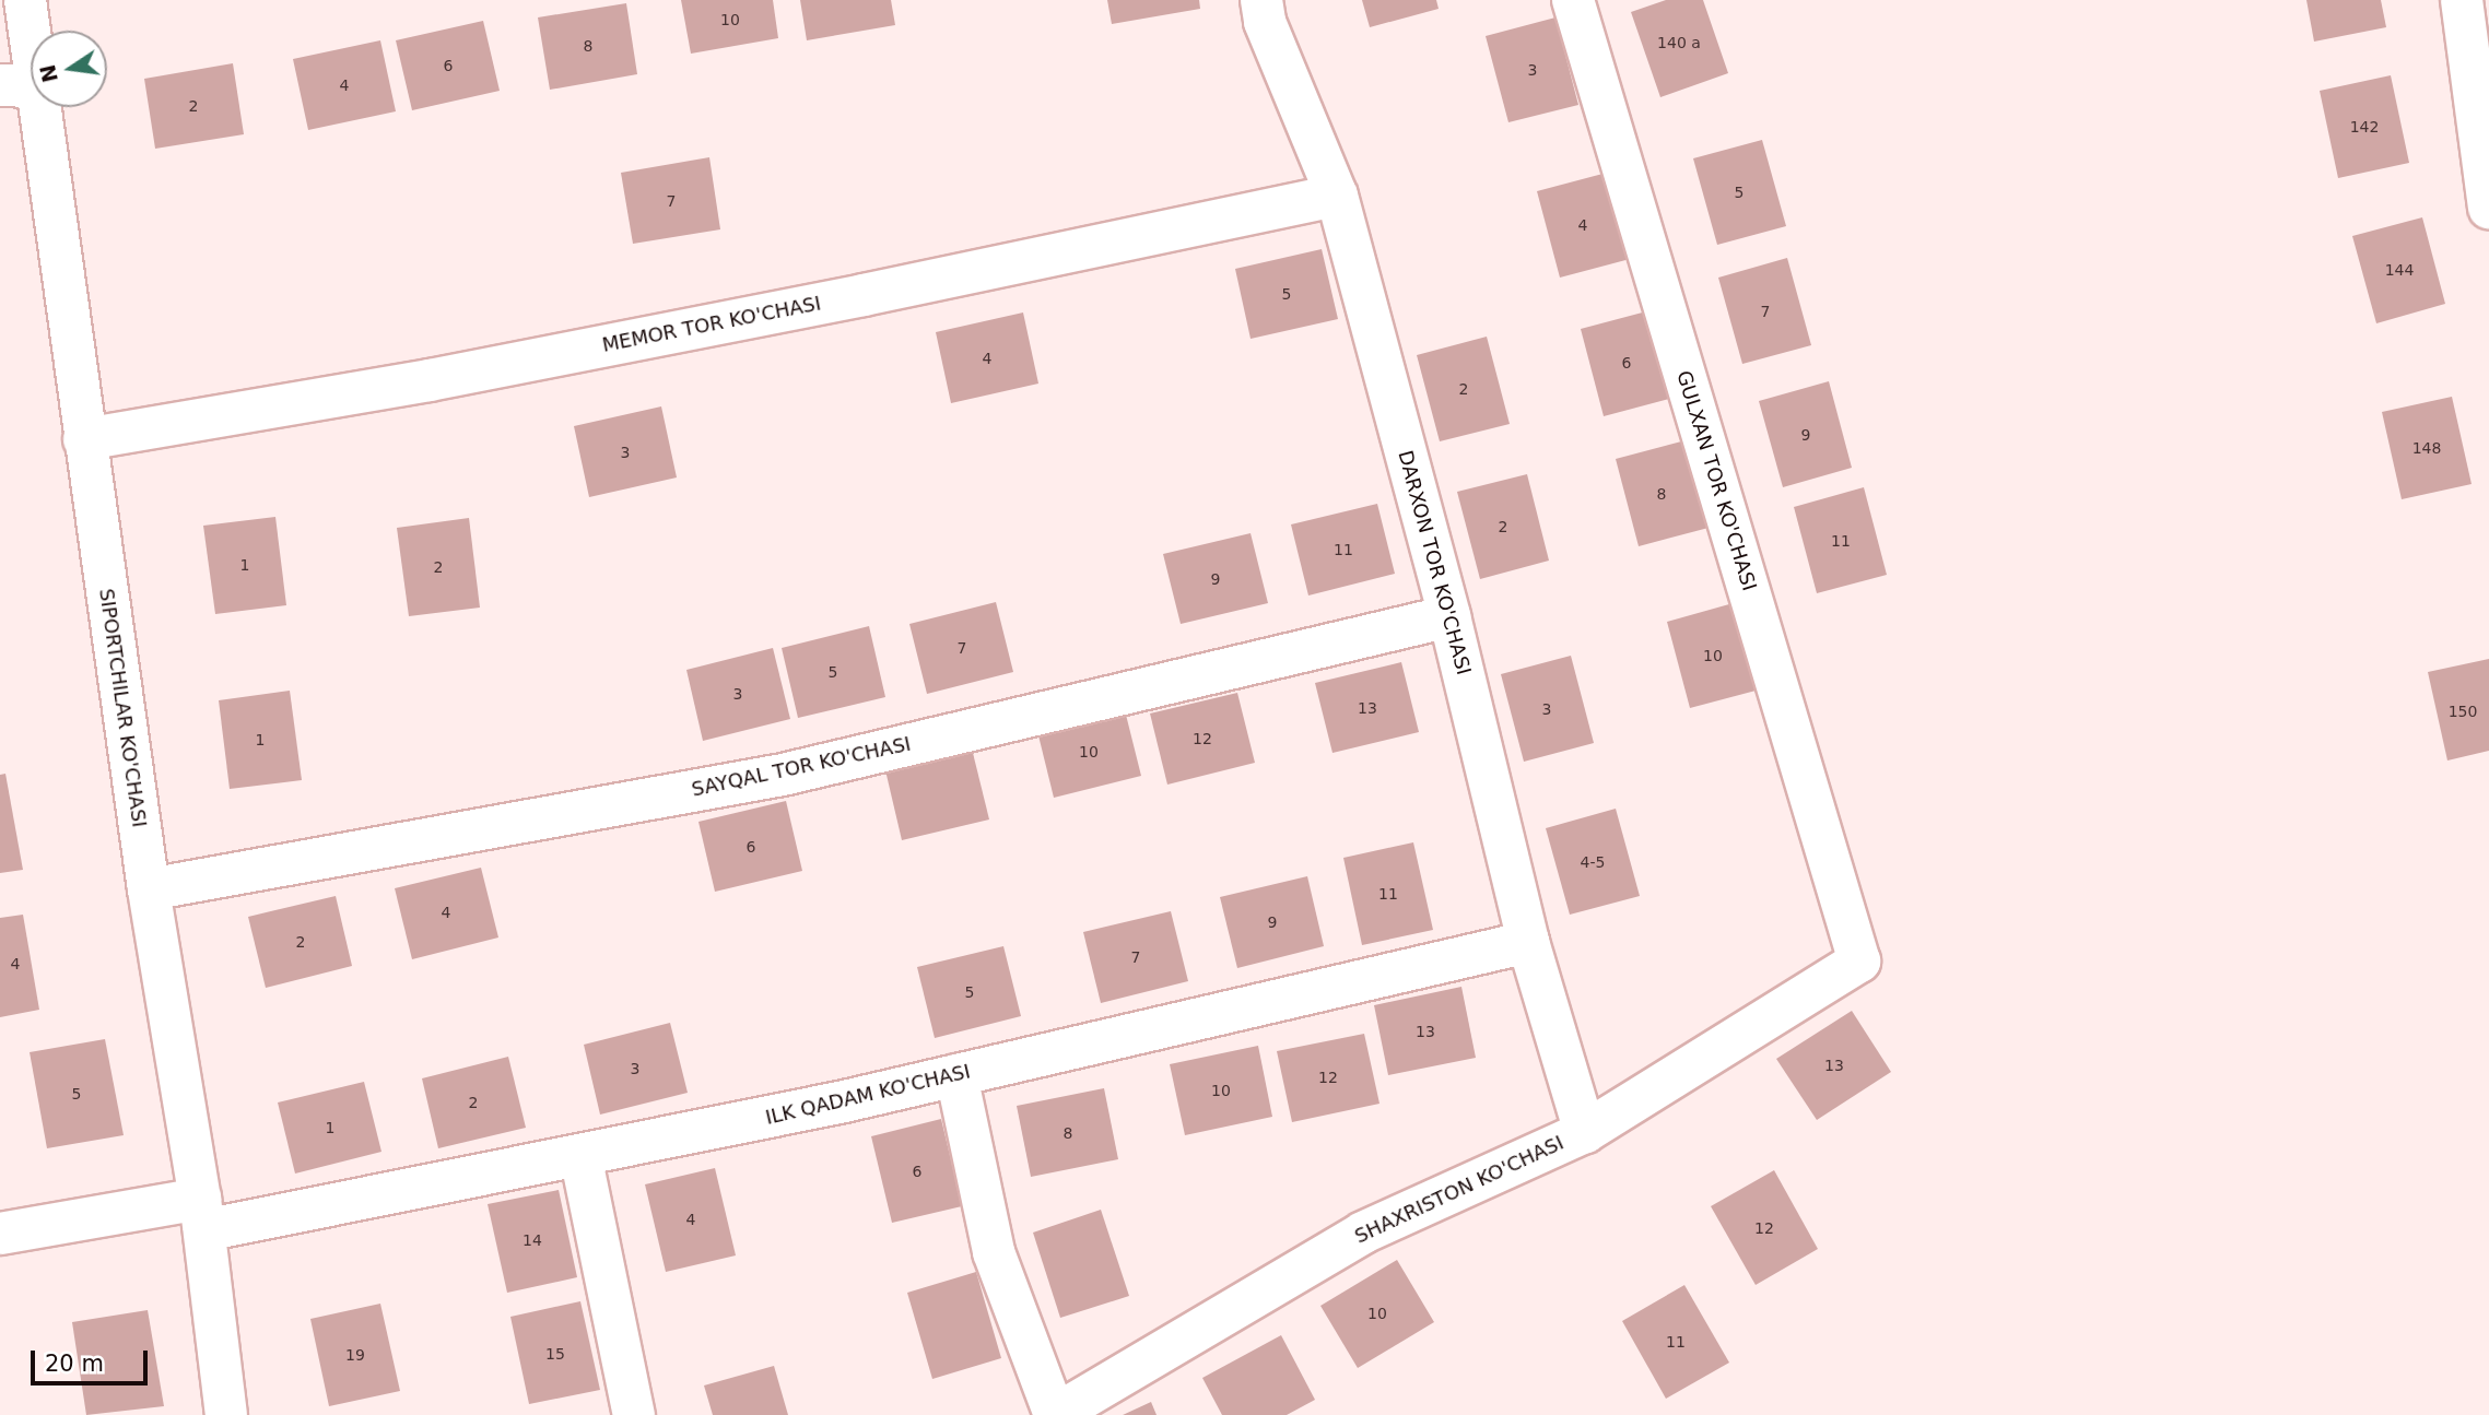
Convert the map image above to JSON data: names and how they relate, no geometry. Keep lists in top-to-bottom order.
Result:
{
  "streets": {
    "street": [
      "MEMOR TOR KO'CHASI",
      "GULXAN TOR KO'CHASI",
      "DARXON TOR KO'CHASI",
      "SIPORTCHILAR KO'CHASI",
      "SAYQAL TOR KO'CHASI",
      "ILK QADAM KO'CHASI",
      "SHAXRISTON KO'CHASI"
    ]
  },
  "crossings": [
    ["MEMOR TOR KO'CHASI", "DARXON TOR KO'CHASI"],
    ["MEMOR TOR KO'CHASI", "SIPORTCHILAR KO'CHASI"],
    ["GULXAN TOR KO'CHASI", "SHAXRISTON KO'CHASI"],
    ["DARXON TOR KO'CHASI", "SAYQAL TOR KO'CHASI"],
    ["DARXON TOR KO'CHASI", "ILK QADAM KO'CHASI"],
    ["DARXON TOR KO'CHASI", "SHAXRISTON KO'CHASI"],
    ["SIPORTCHILAR KO'CHASI", "SAYQAL TOR KO'CHASI"],
    ["SIPORTCHILAR KO'CHASI", "ILK QADAM KO'CHASI"]
  ],
  "house_numbers": [
    "10",
    "140 а",
    "8",
    "6",
    "3",
    "4",
    "2",
    "142",
    "5",
    "7",
    "4",
    "144",
    "5",
    "7",
    "4",
    "6",
    "2",
    "9",
    "148",
    "3",
    "8",
    "2",
    "11",
    "11",
    "1",
    "2",
    "9",
    "7",
    "10",
    "5",
    "3",
    "13",
    "3",
    "150",
    "12",
    "1",
    "10",
    "6",
    "4-5",
    "11",
    "4",
    "9",
    "2",
    "7",
    "4",
    "5",
    "13",
    "13",
    "3",
    "12",
    "10",
    "5",
    "2",
    "1",
    "8",
    "6",
    "4",
    "12",
    "14",
    "10",
    "11",
    "15",
    "19"
  ],
  "scale_bar": "20 m",
  "north": "left"
}
